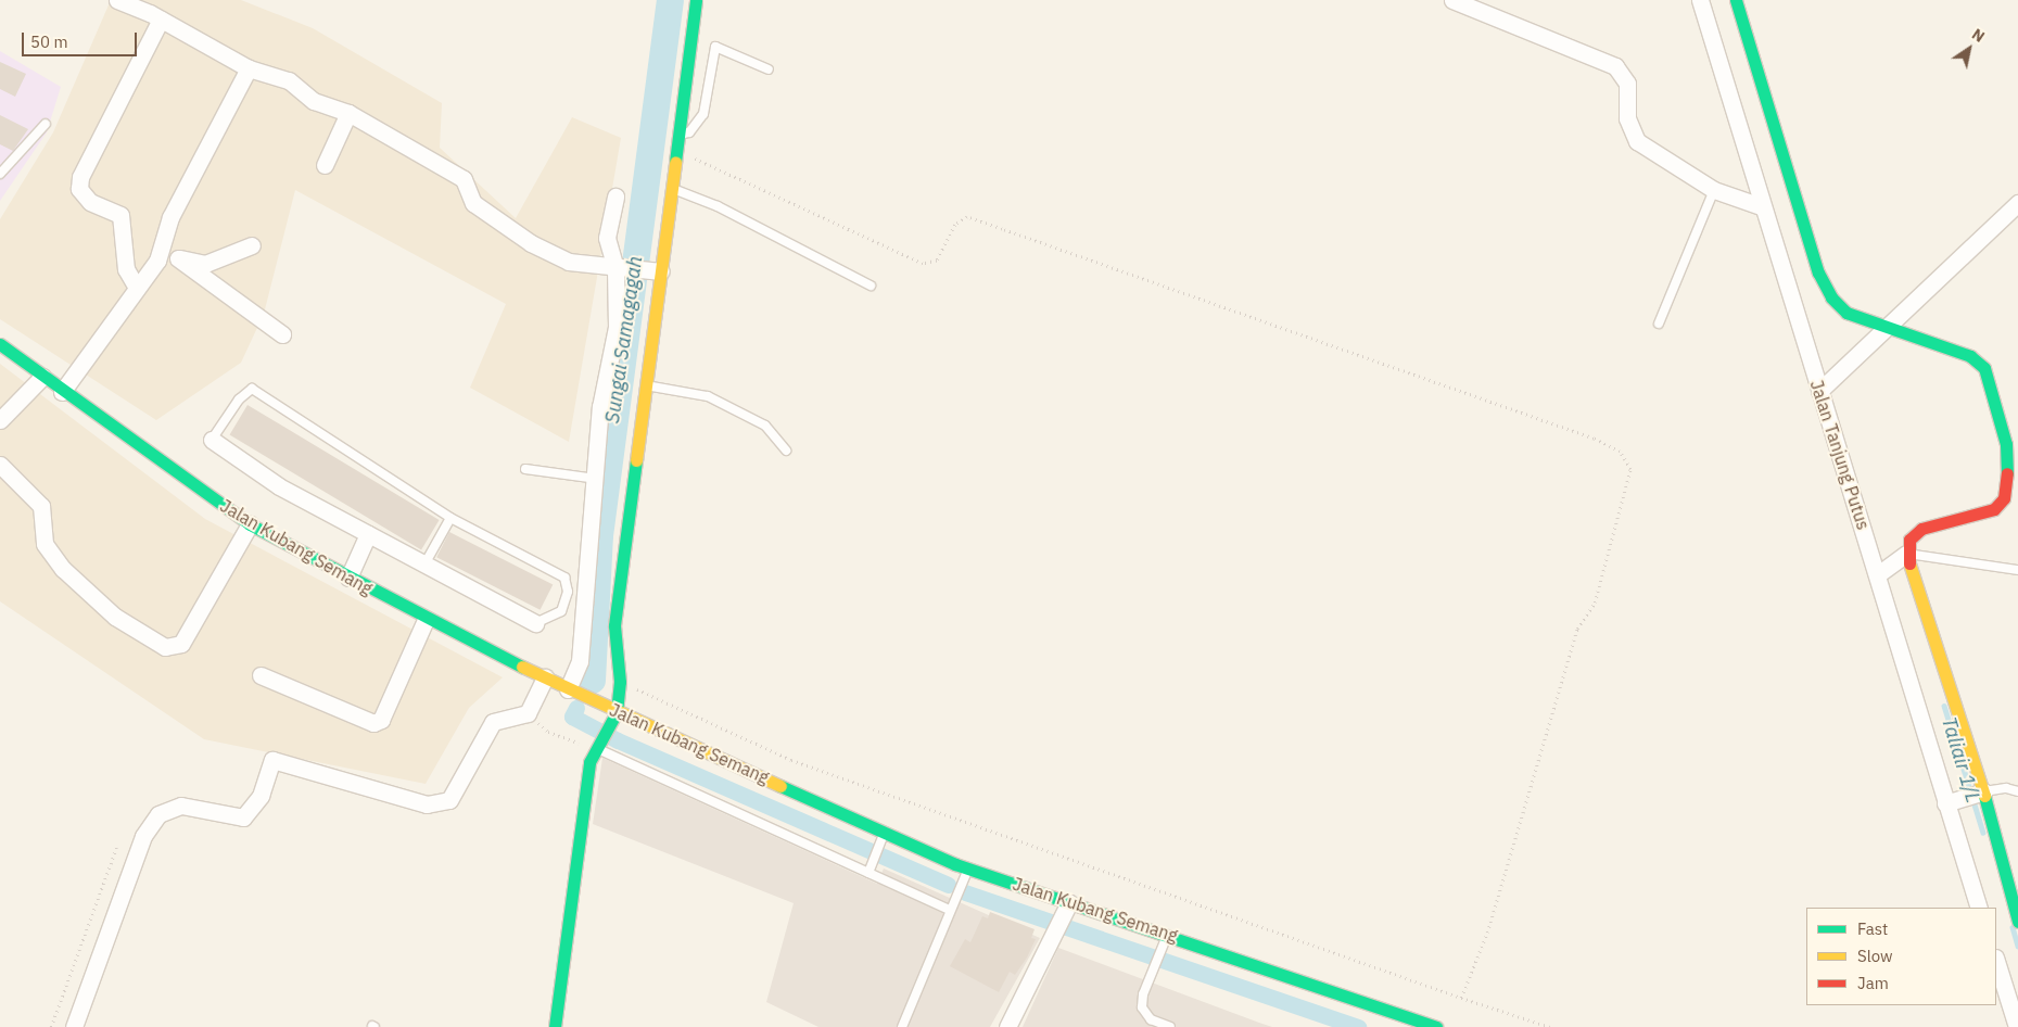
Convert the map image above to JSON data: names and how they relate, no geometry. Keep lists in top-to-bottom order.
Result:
{
  "streets": {
    "street": ["Jalan Tanjung Putus", "Jalan Kubang Semang"]
  },
  "water": ["Sungai Samagagah", "Taliair 1/L"],
  "legend": ["Fast", "Slow", "Jam"],
  "scale_bar": "50 m",
  "north": "top right"
}
